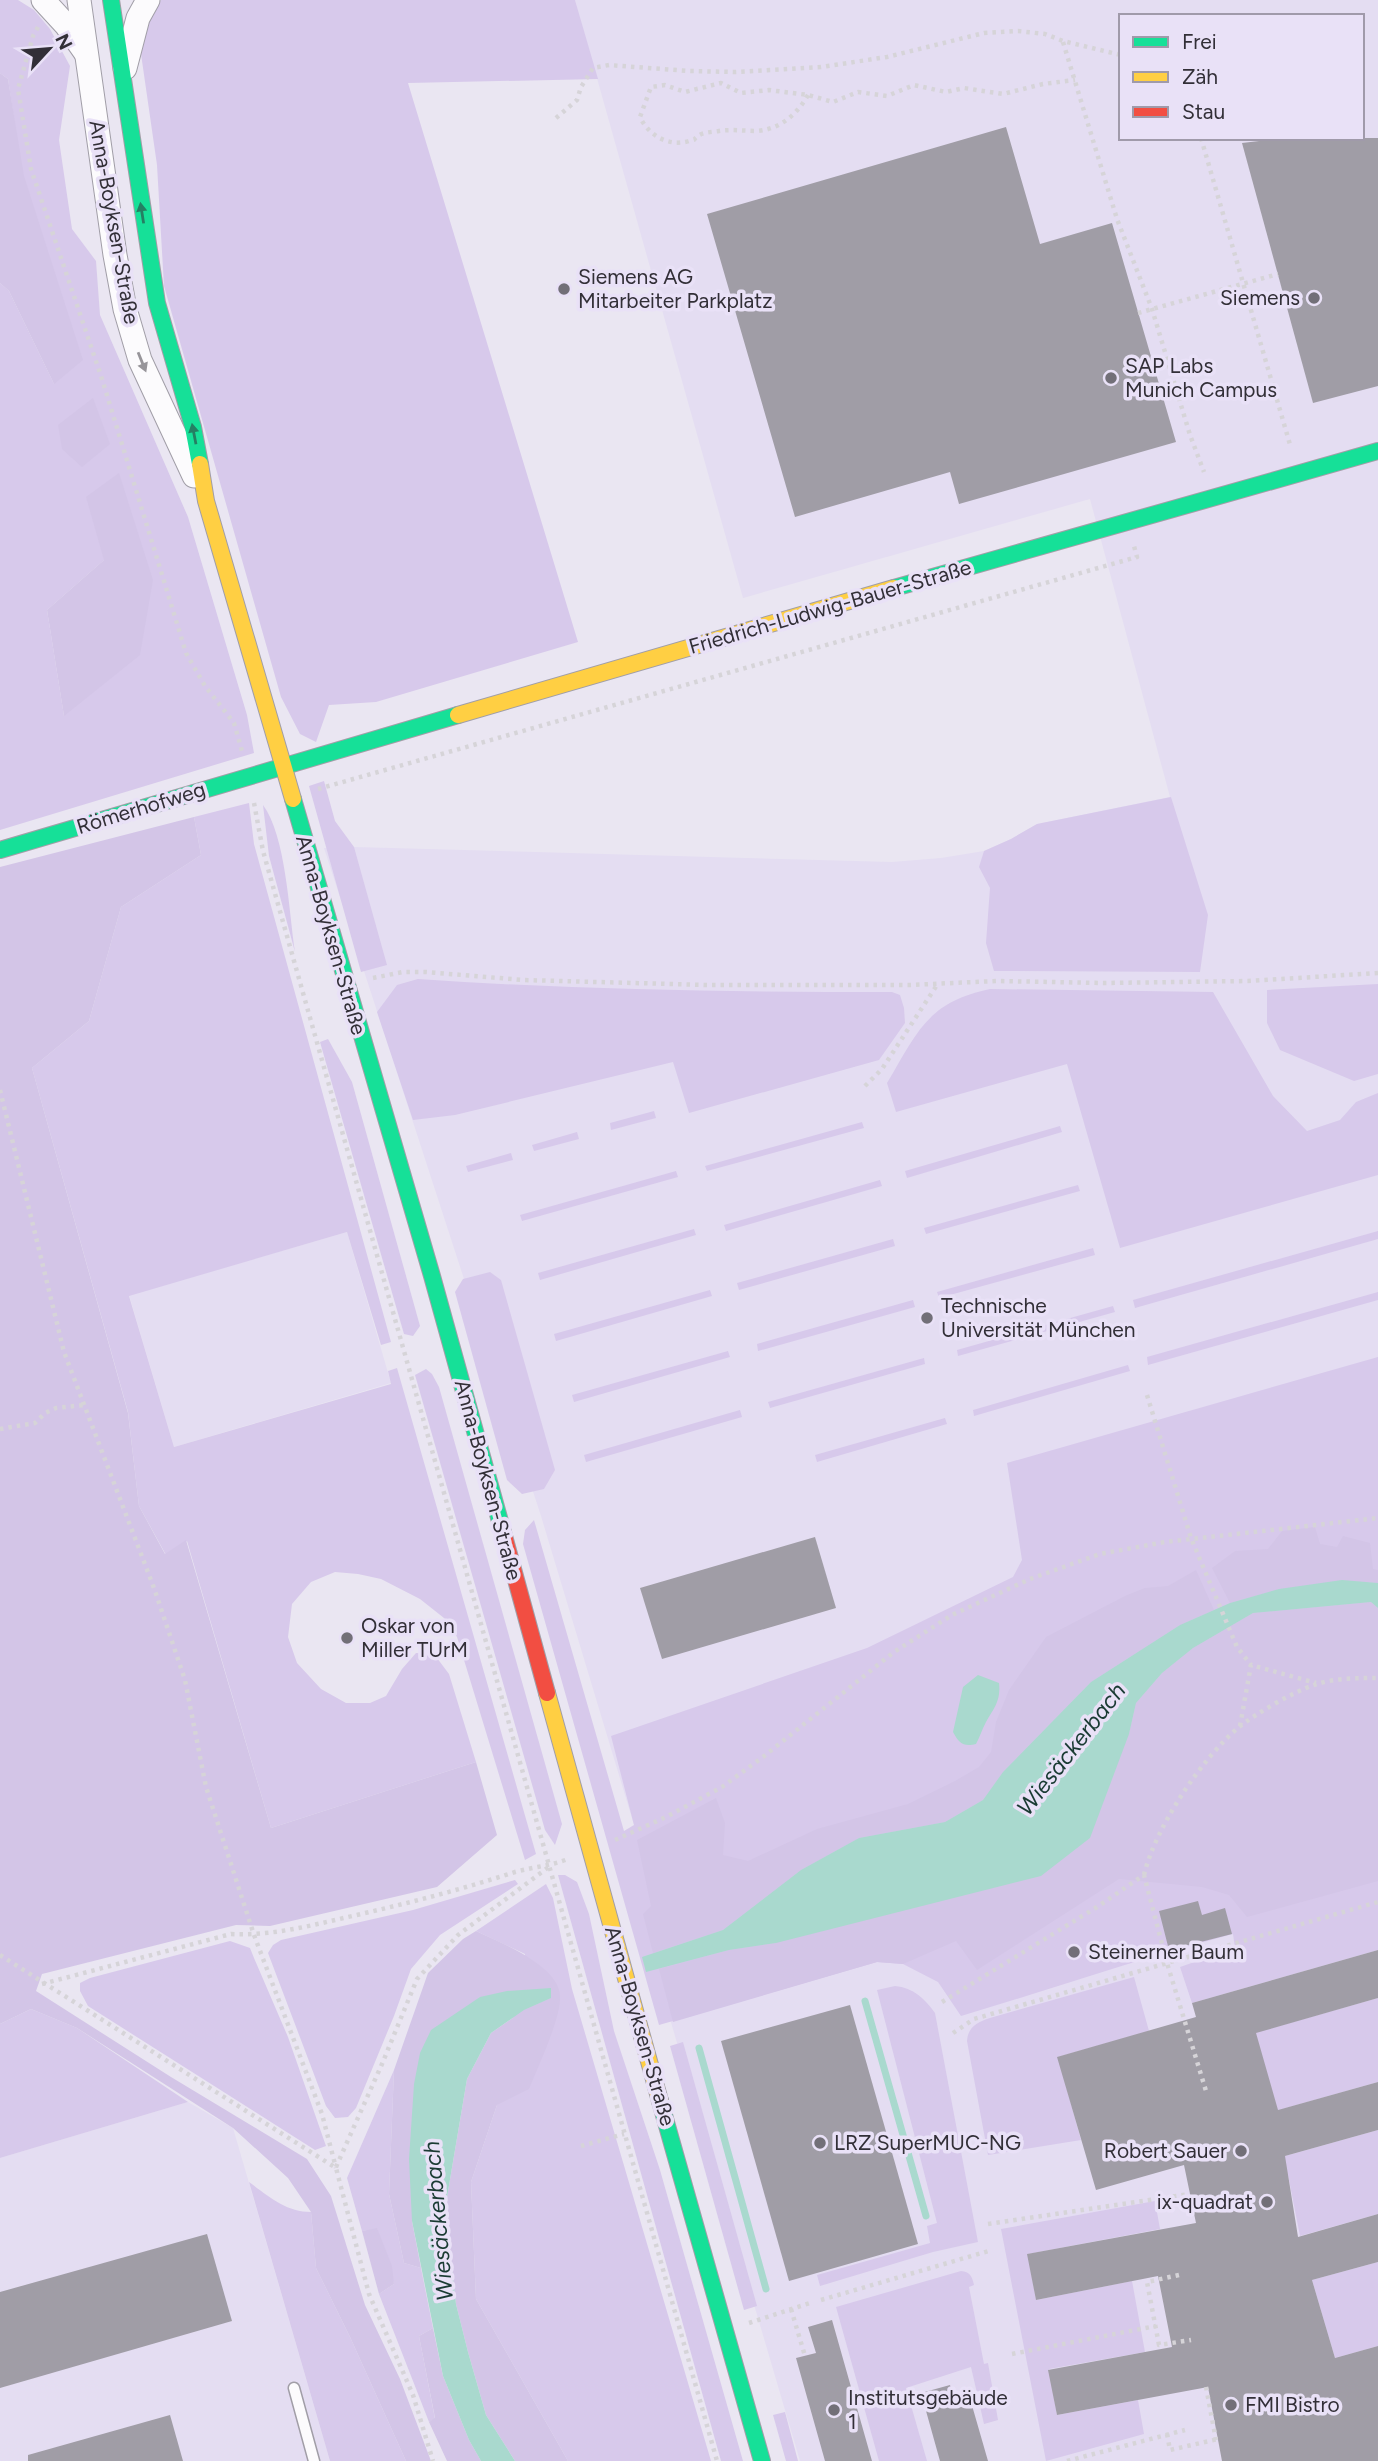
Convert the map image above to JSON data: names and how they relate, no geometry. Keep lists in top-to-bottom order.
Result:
{
  "streets": {
    "street": ["Anna-Boyksen-Straße", "Friedrich-Ludwig-Bauer-Straße", "Römerhofweg"]
  },
  "crossings": [
    ["Anna-Boyksen-Straße", "Friedrich-Ludwig-Bauer-Straße"],
    ["Anna-Boyksen-Straße", "Römerhofweg"],
    ["Friedrich-Ludwig-Bauer-Straße", "Römerhofweg"]
  ],
  "water": ["Wiesäckerbach"],
  "places": [
    "Siemens AG Mitarbeiter Parkplatz",
    "Siemens",
    "SAP Labs Munich Campus",
    "Technische Universität München",
    "Oskar von Miller TUrM",
    "Steinerner Baum",
    "LRZ SuperMUC-NG",
    "Robert Sauer",
    "ix-quadrat",
    "FMI Bistro",
    "Institutsgebäude 1"
  ],
  "legend": ["Frei", "Zäh", "Stau"],
  "north": "top right"
}
